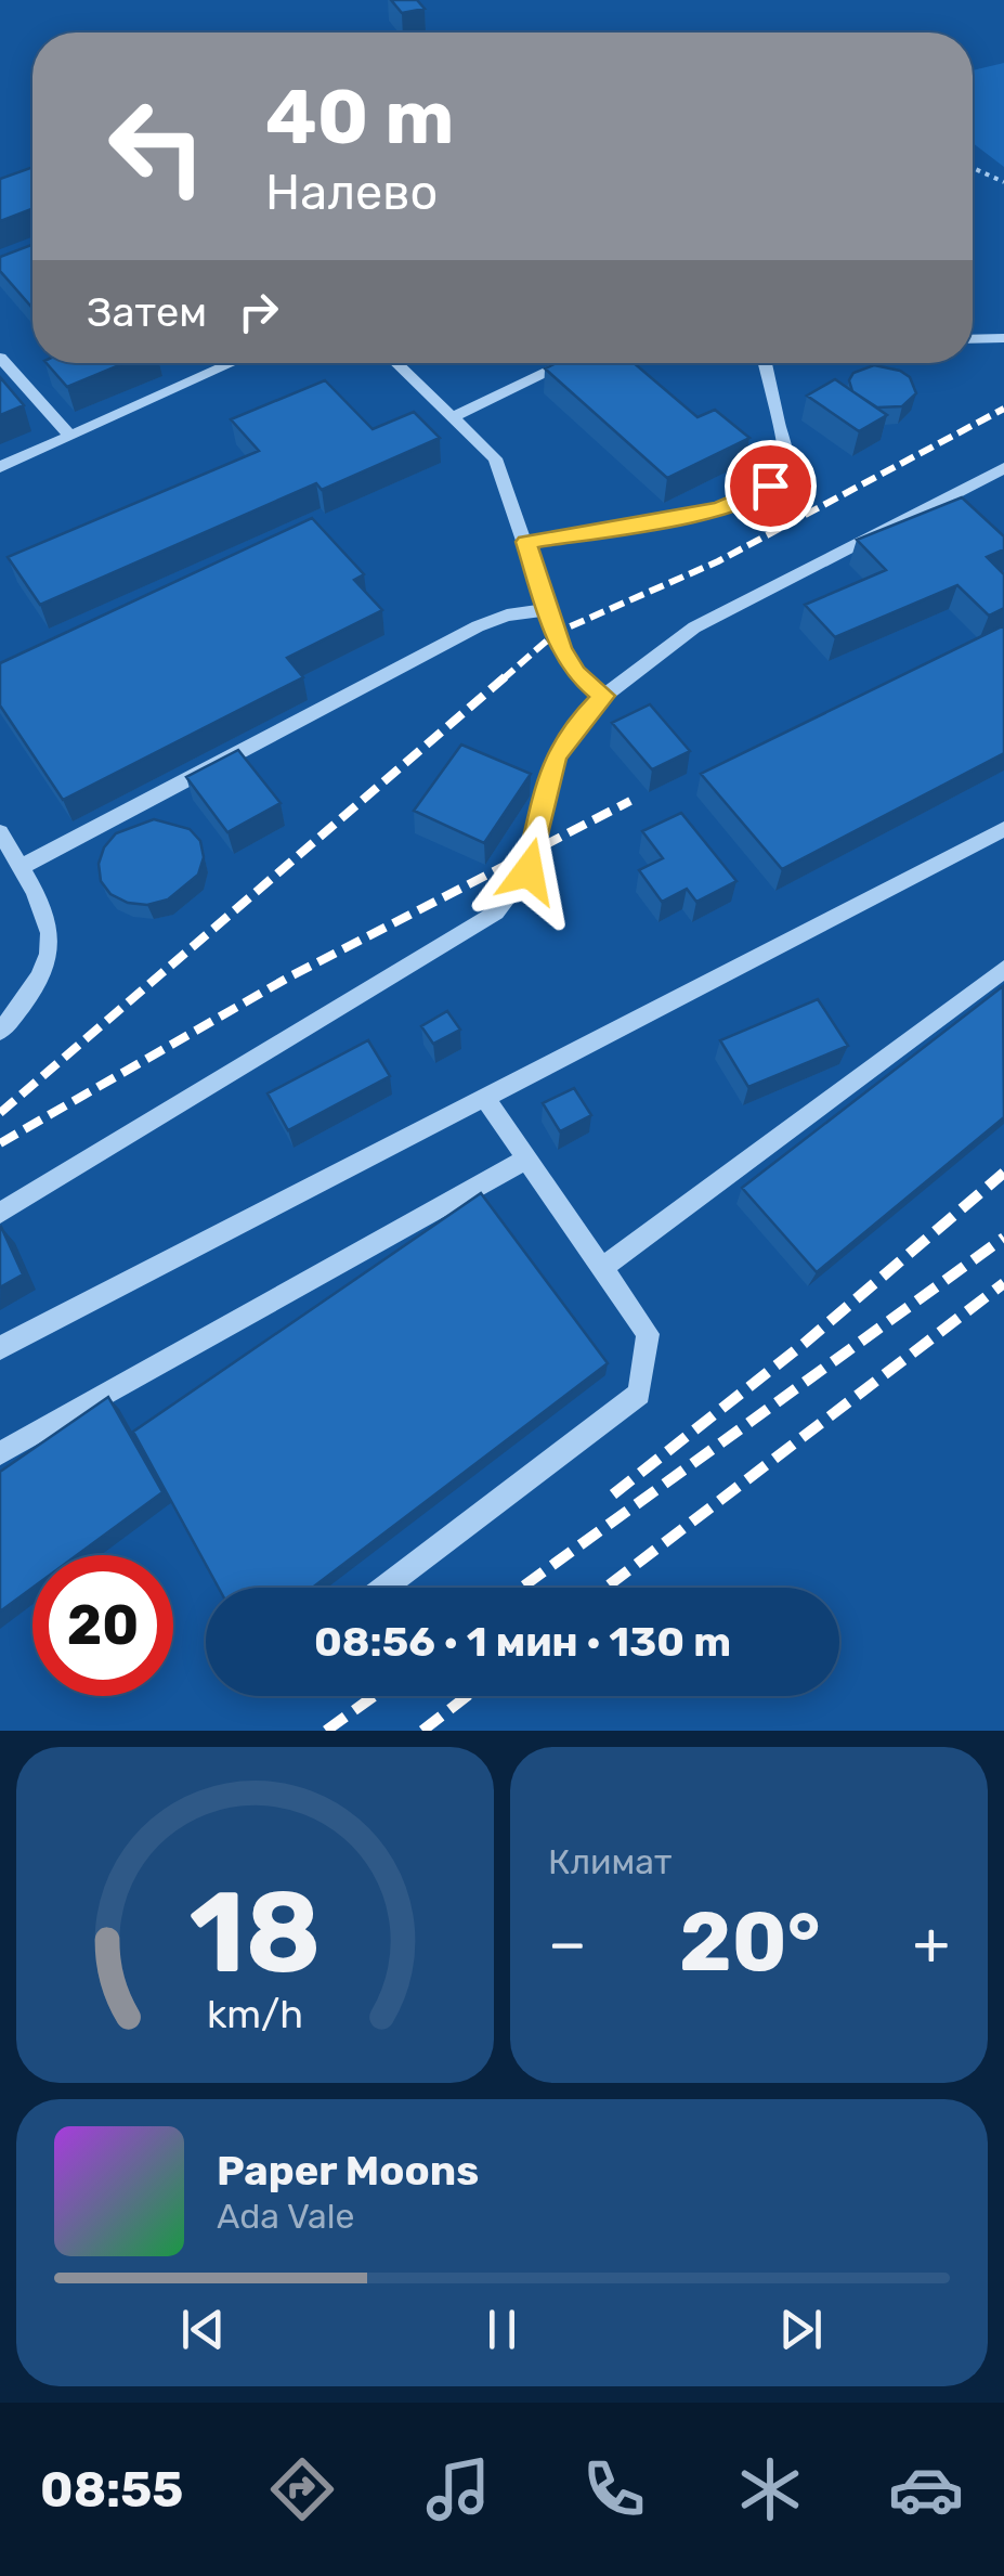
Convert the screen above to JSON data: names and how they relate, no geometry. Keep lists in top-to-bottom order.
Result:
{
  "page": {
    "turn": ["40 m", "Налево"],
    "then": "Затем",
    "limit": "20",
    "trip": "08:56 · 1 мин · 130 m",
    "tile": "Климат",
    "heat": ["−", "20°", "+"],
    "song": ["Paper Moons", "Ada Vale"],
    "tabs": "08:55",
    "gauge": ["18", "km/h"]
  }
}
